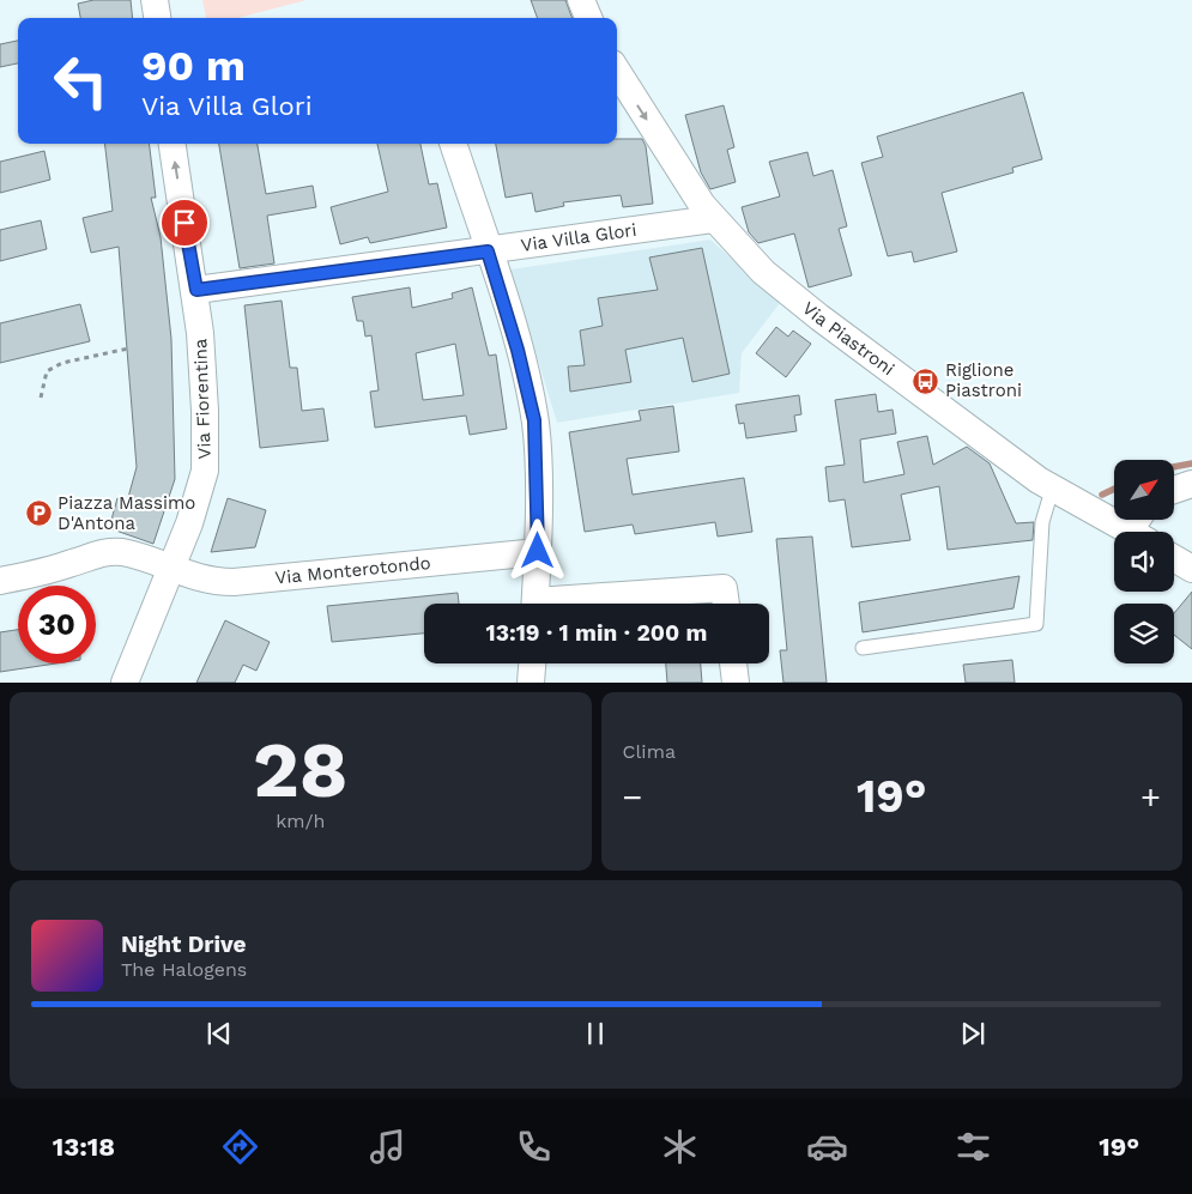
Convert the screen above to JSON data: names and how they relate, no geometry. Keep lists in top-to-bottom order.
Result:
{
  "streets": {
    "street": [
      "Via Villa Glori",
      "Via Piastroni",
      "Via Fiorentina",
      "Via Monterotondo"
    ]
  },
  "crossings": [
    ["Via Villa Glori", "Via Piastroni"],
    ["Via Villa Glori", "Via Fiorentina"],
    ["Via Fiorentina", "Via Monterotondo"]
  ],
  "places": {
    "bus stop": ["Riglione Piastroni"],
    "parking": ["Piazza Massimo D'Antona"]
  },
  "north": "top right",
  "page": {
    "turn": ["90 m", "Via Villa Glori"],
    "limit": "30",
    "trip": "13:19 · 1 min · 200 m",
    "tile": [
      ["28", "km/h"],
      "Clima"
    ],
    "heat": ["−", "19°", "+"],
    "song": ["Night Drive", "The Halogens"],
    "tabs": ["13:18", "19°"]
  }
}
